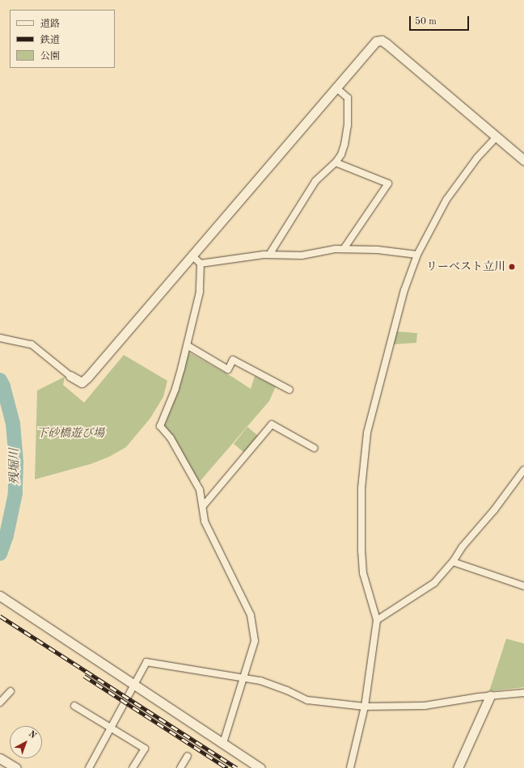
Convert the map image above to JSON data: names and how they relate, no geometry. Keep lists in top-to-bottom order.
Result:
{
  "water": ["残堀川"],
  "parks": ["下砂橋遊び場"],
  "places": ["リーベスト立川"],
  "legend": ["道路", "鉄道", "公園"],
  "scale_bar": "50 m",
  "north": "top right"
}
